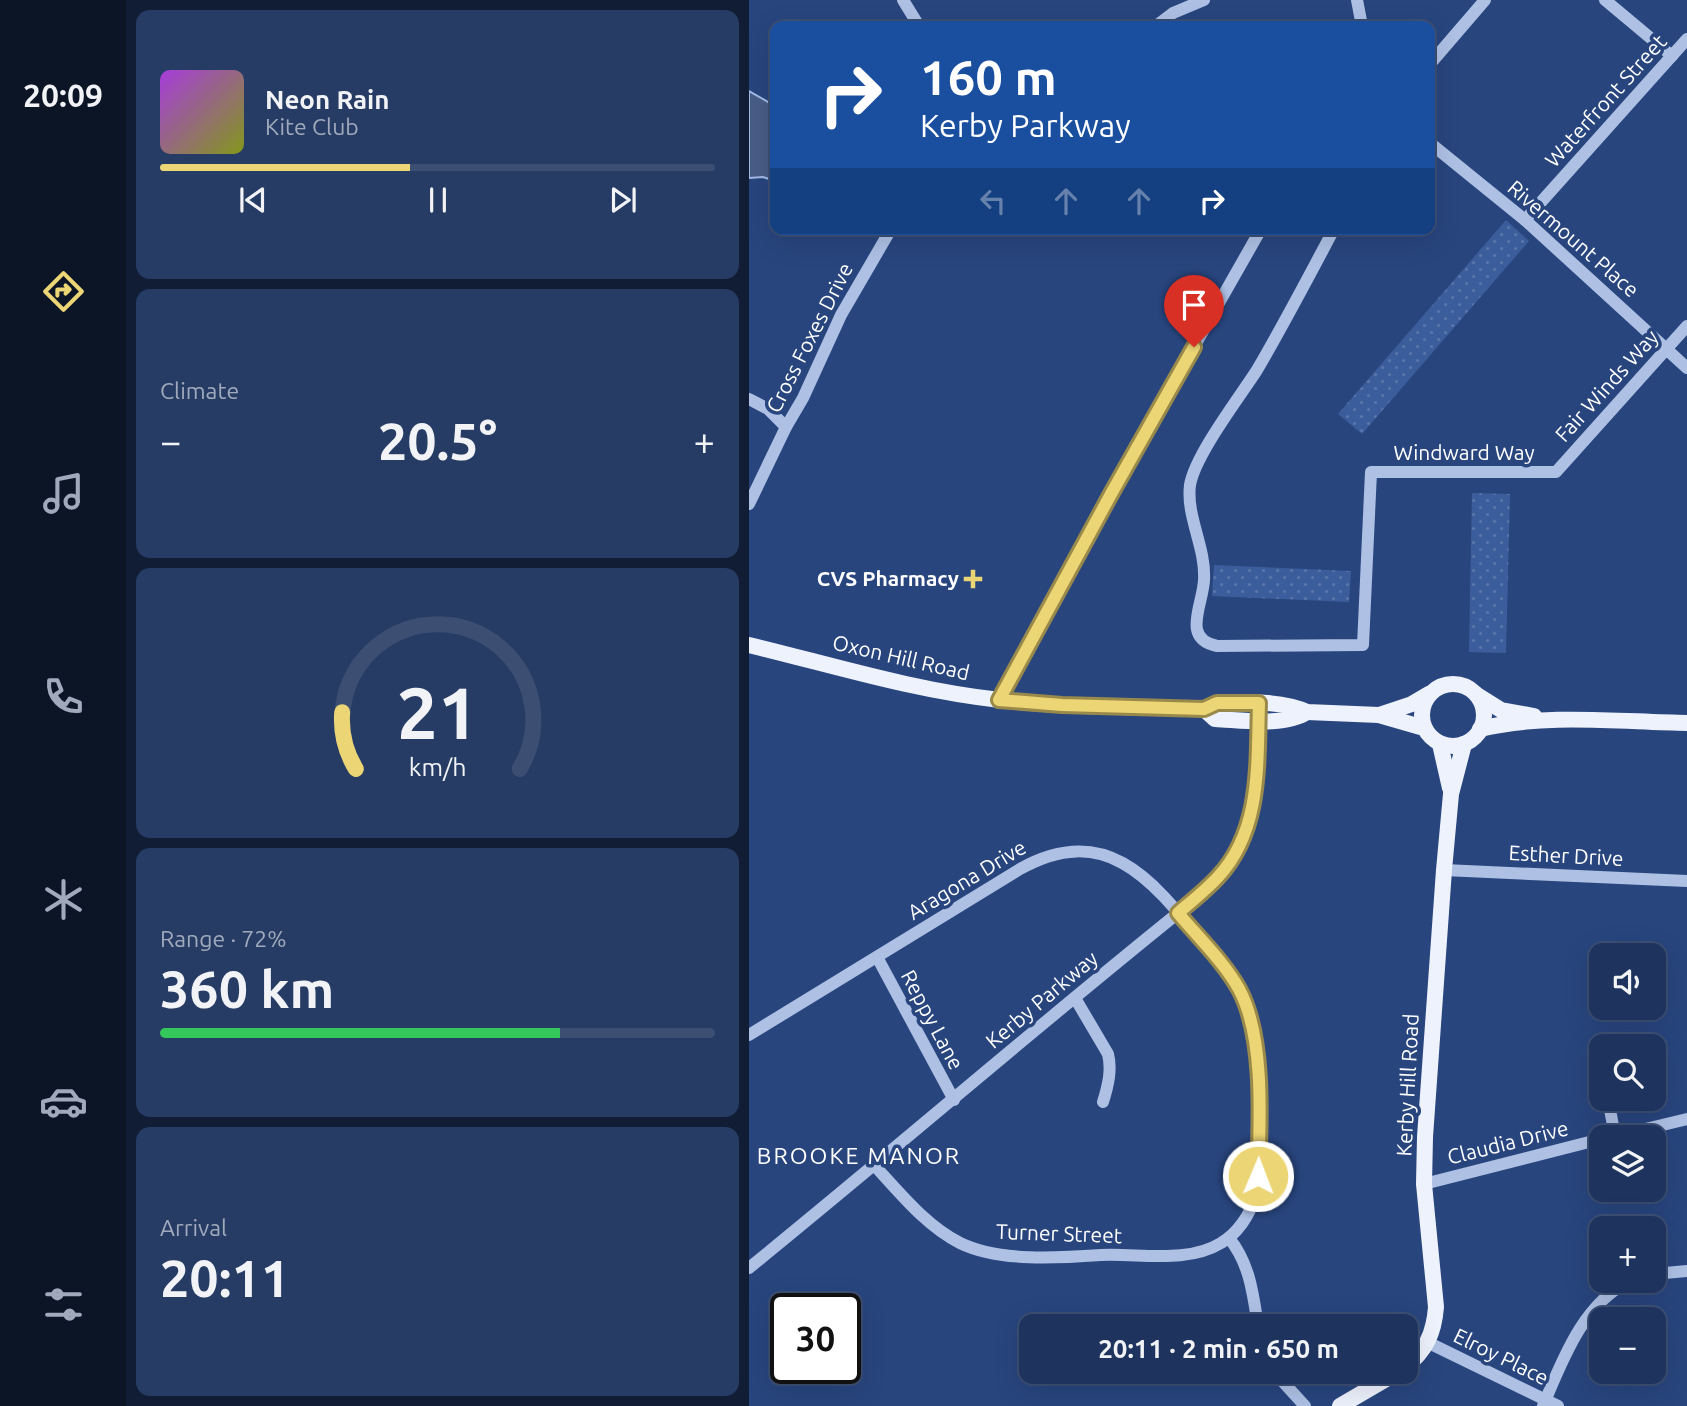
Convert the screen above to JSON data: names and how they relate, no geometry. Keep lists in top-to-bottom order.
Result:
{
  "streets": {
    "main road": ["Oxon Hill Road", "Kerby Hill Road"],
    "street": [
      "Waterfront Street",
      "Rivermount Place",
      "Cross Foxes Drive",
      "Fair Winds Way",
      "Windward Way",
      "Esther Drive",
      "Aragona Drive",
      "Kerby Parkway",
      "Reppy Lane",
      "Claudia Drive",
      "Turner Street",
      "Elroy Place"
    ]
  },
  "crossings": [
    ["Waterfront Street", "Rivermount Place"],
    ["Rivermount Place", "Fair Winds Way"],
    ["Fair Winds Way", "Windward Way"],
    ["Oxon Hill Road", "Kerby Parkway"],
    ["Oxon Hill Road", "Kerby Hill Road"],
    ["Esther Drive", "Kerby Hill Road"],
    ["Aragona Drive", "Kerby Parkway"],
    ["Aragona Drive", "Reppy Lane"],
    ["Aragona Drive", "Turner Street"],
    ["Kerby Parkway", "Reppy Lane"],
    ["Kerby Parkway", "Turner Street"],
    ["Kerby Hill Road", "Claudia Drive"],
    ["Kerby Hill Road", "Elroy Place"]
  ],
  "districts": ["BROOKE MANOR"],
  "places": {
    "health": ["CVS Pharmacy"]
  },
  "page": {
    "tabs": "20:09",
    "turn": ["160 m", "Kerby Parkway"],
    "song": ["Neon Rain", "Kite Club"],
    "tile": [
      "Climate",
      ["Range · 72%", "360 km"],
      ["Arrival", "20:11"]
    ],
    "heat": ["−", "20.5°", "+"],
    "map_buttons": ["+", "−"],
    "limit": "30",
    "trip": "20:11 · 2 min · 650 m",
    "gauge": ["21", "km/h"]
  }
}
